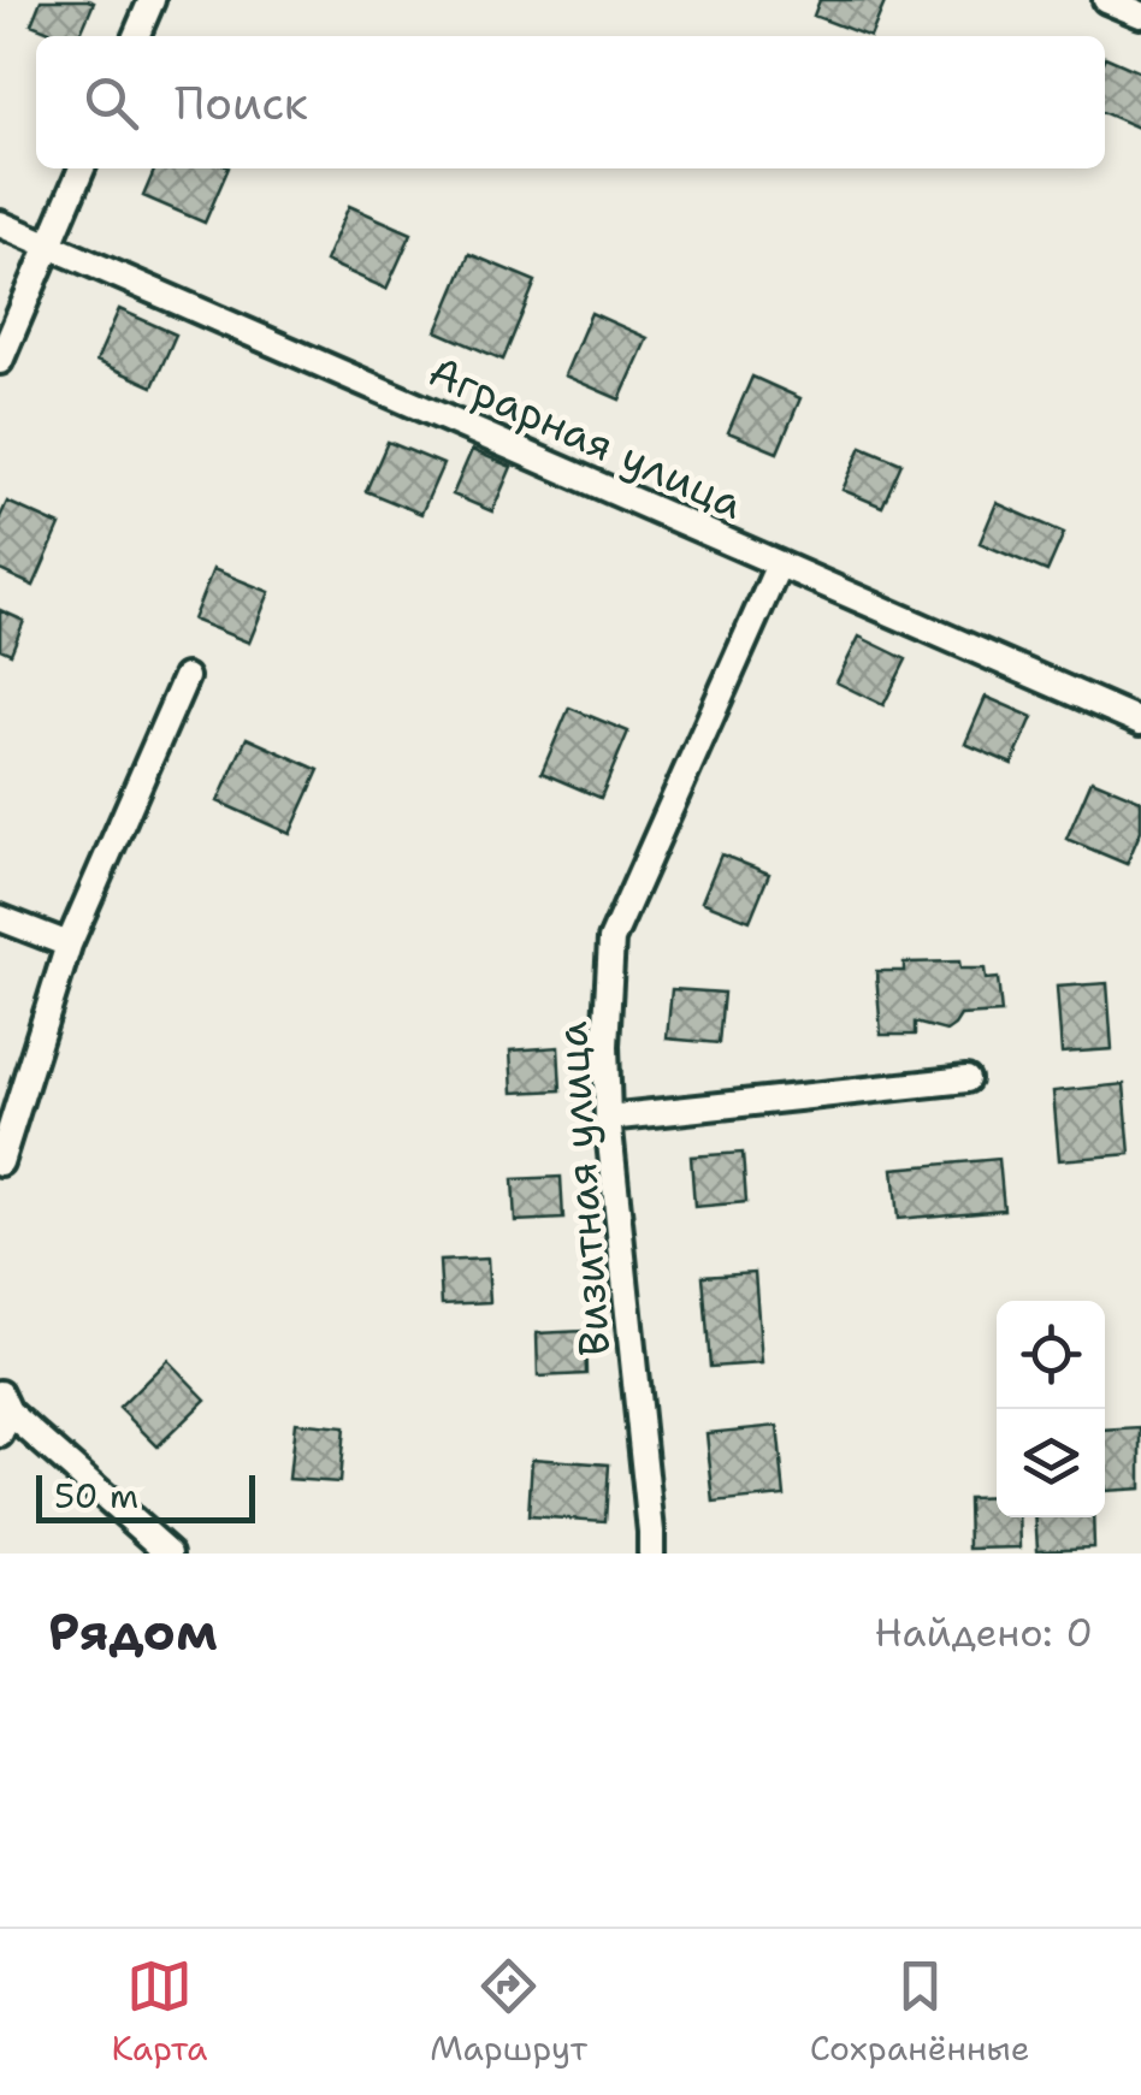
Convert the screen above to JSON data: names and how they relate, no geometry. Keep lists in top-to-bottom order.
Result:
{
  "streets": {
    "street": ["Аграрная улица", "Визитная улица"]
  },
  "crossings": [
    ["Аграрная улица", "Визитная улица"]
  ],
  "scale_bar": "50 m",
  "page": {
    "search": "Поиск",
    "scale": "50 m",
    "heading": ["Рядом", "Найдено: 0"],
    "nav": ["Карта", "Маршрут", "Сохранённые"]
  }
}
